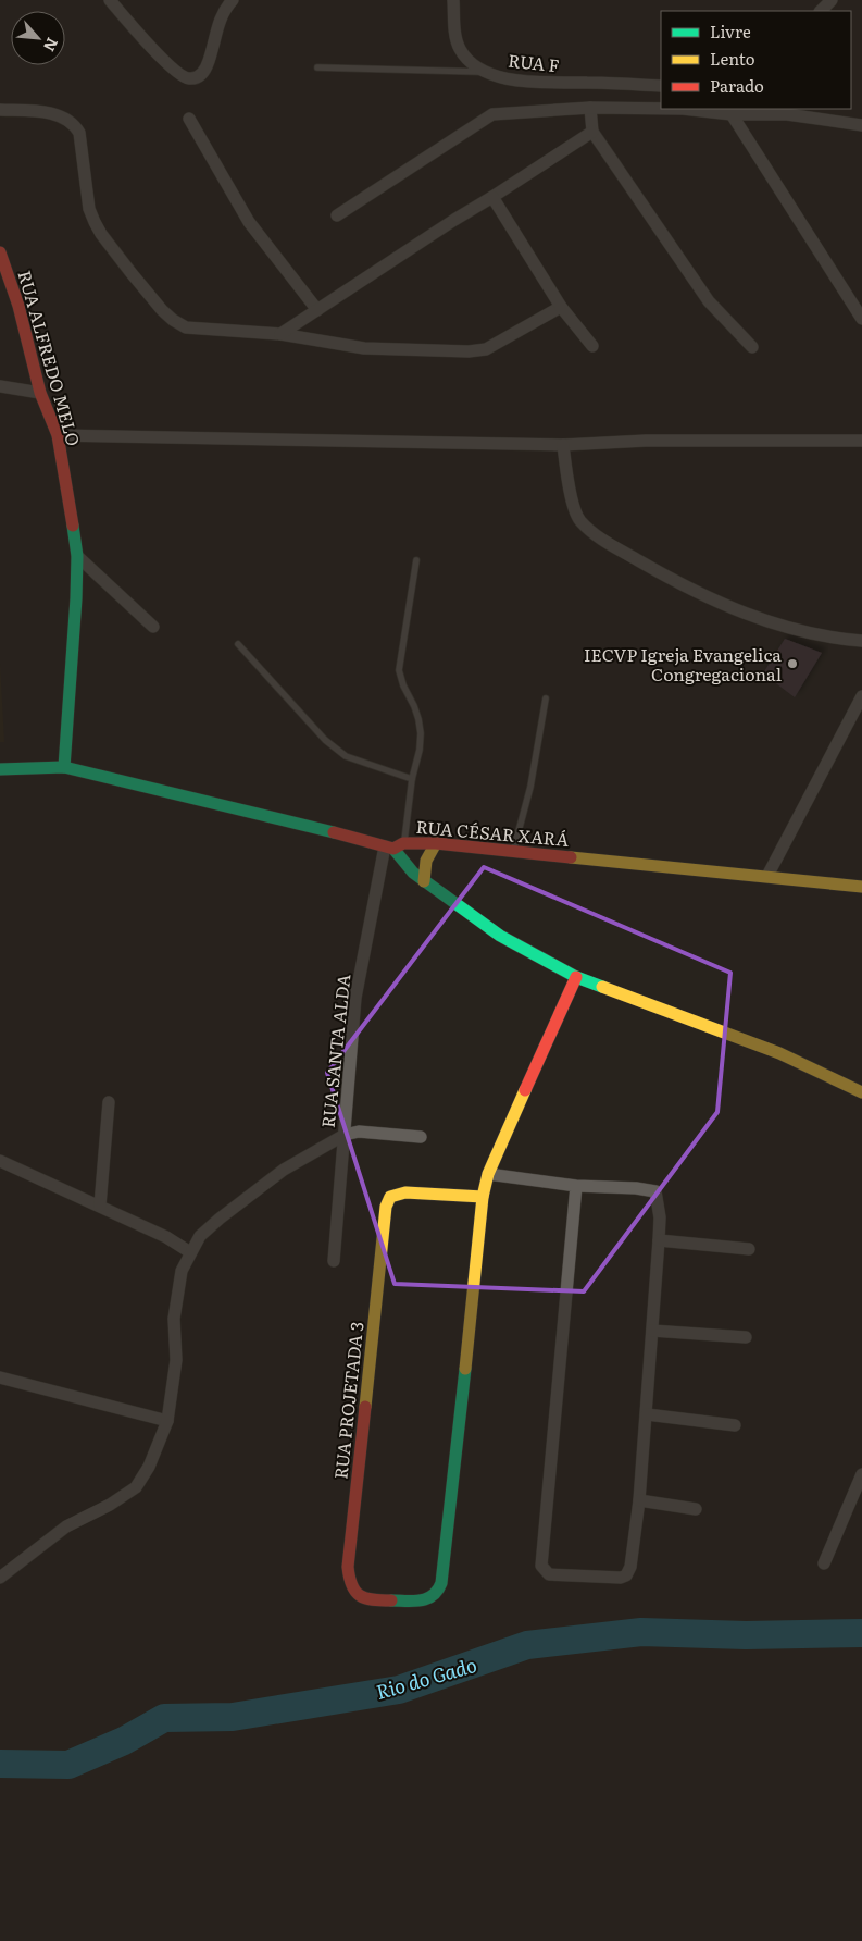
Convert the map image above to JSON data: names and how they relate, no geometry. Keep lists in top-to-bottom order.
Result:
{
  "streets": {
    "street": [
      "RUA F",
      "RUA ALFREDO MELO",
      "RUA CÉSAR XARÁ",
      "RUA SANTA ALDA",
      "RUA PROJETADA 3"
    ]
  },
  "crossings": [
    ["RUA ALFREDO MELO", "RUA CÉSAR XARÁ"],
    ["RUA CÉSAR XARÁ", "RUA SANTA ALDA"]
  ],
  "water": ["Rio do Gado"],
  "places": ["IECVP Igreja Evangelica Congregacional"],
  "legend": ["Livre", "Lento", "Parado"],
  "north": "bottom right"
}
